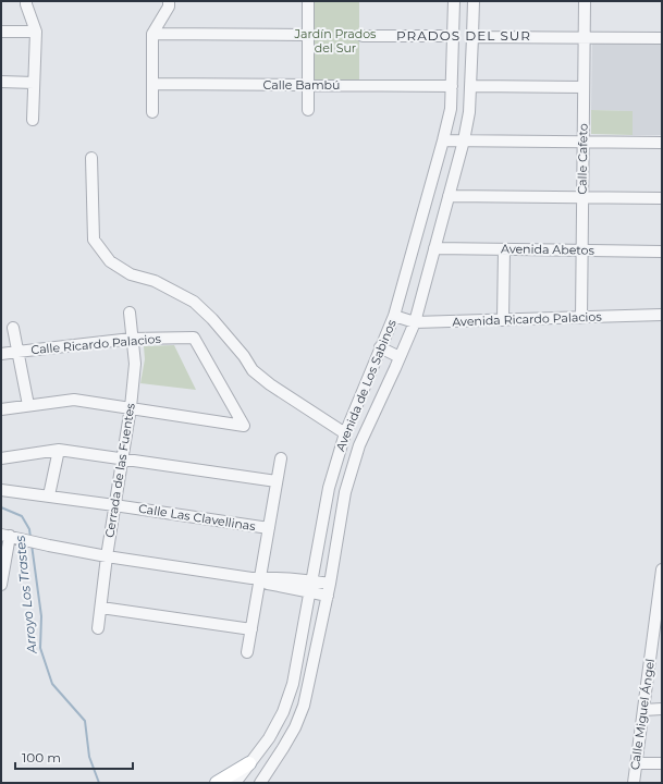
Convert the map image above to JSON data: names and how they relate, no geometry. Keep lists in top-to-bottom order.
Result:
{
  "streets": {
    "street": [
      "Calle Bambú",
      "Calle Cafeto",
      "Avenida Abetos",
      "Avenida Ricardo Palacios",
      "Calle Ricardo Palacios",
      "Avenida de Los Sabinos",
      "Cerrada de las Fuentes",
      "Calle Las Clavellinas",
      "Calle Miguel Ángel"
    ]
  },
  "crossings": [
    ["Calle Bambú", "Avenida de Los Sabinos"],
    ["Calle Cafeto", "Avenida Abetos"],
    ["Calle Cafeto", "Avenida Ricardo Palacios"],
    ["Avenida Abetos", "Avenida de Los Sabinos"],
    ["Avenida Ricardo Palacios", "Avenida de Los Sabinos"],
    ["Calle Ricardo Palacios", "Cerrada de las Fuentes"],
    ["Cerrada de las Fuentes", "Calle Las Clavellinas"]
  ],
  "districts": ["PRADOS DEL SUR"],
  "water": ["Arroyo Los Trastes"],
  "parks": ["Jardín Prados del Sur"],
  "scale_bar": "100 m"
}
